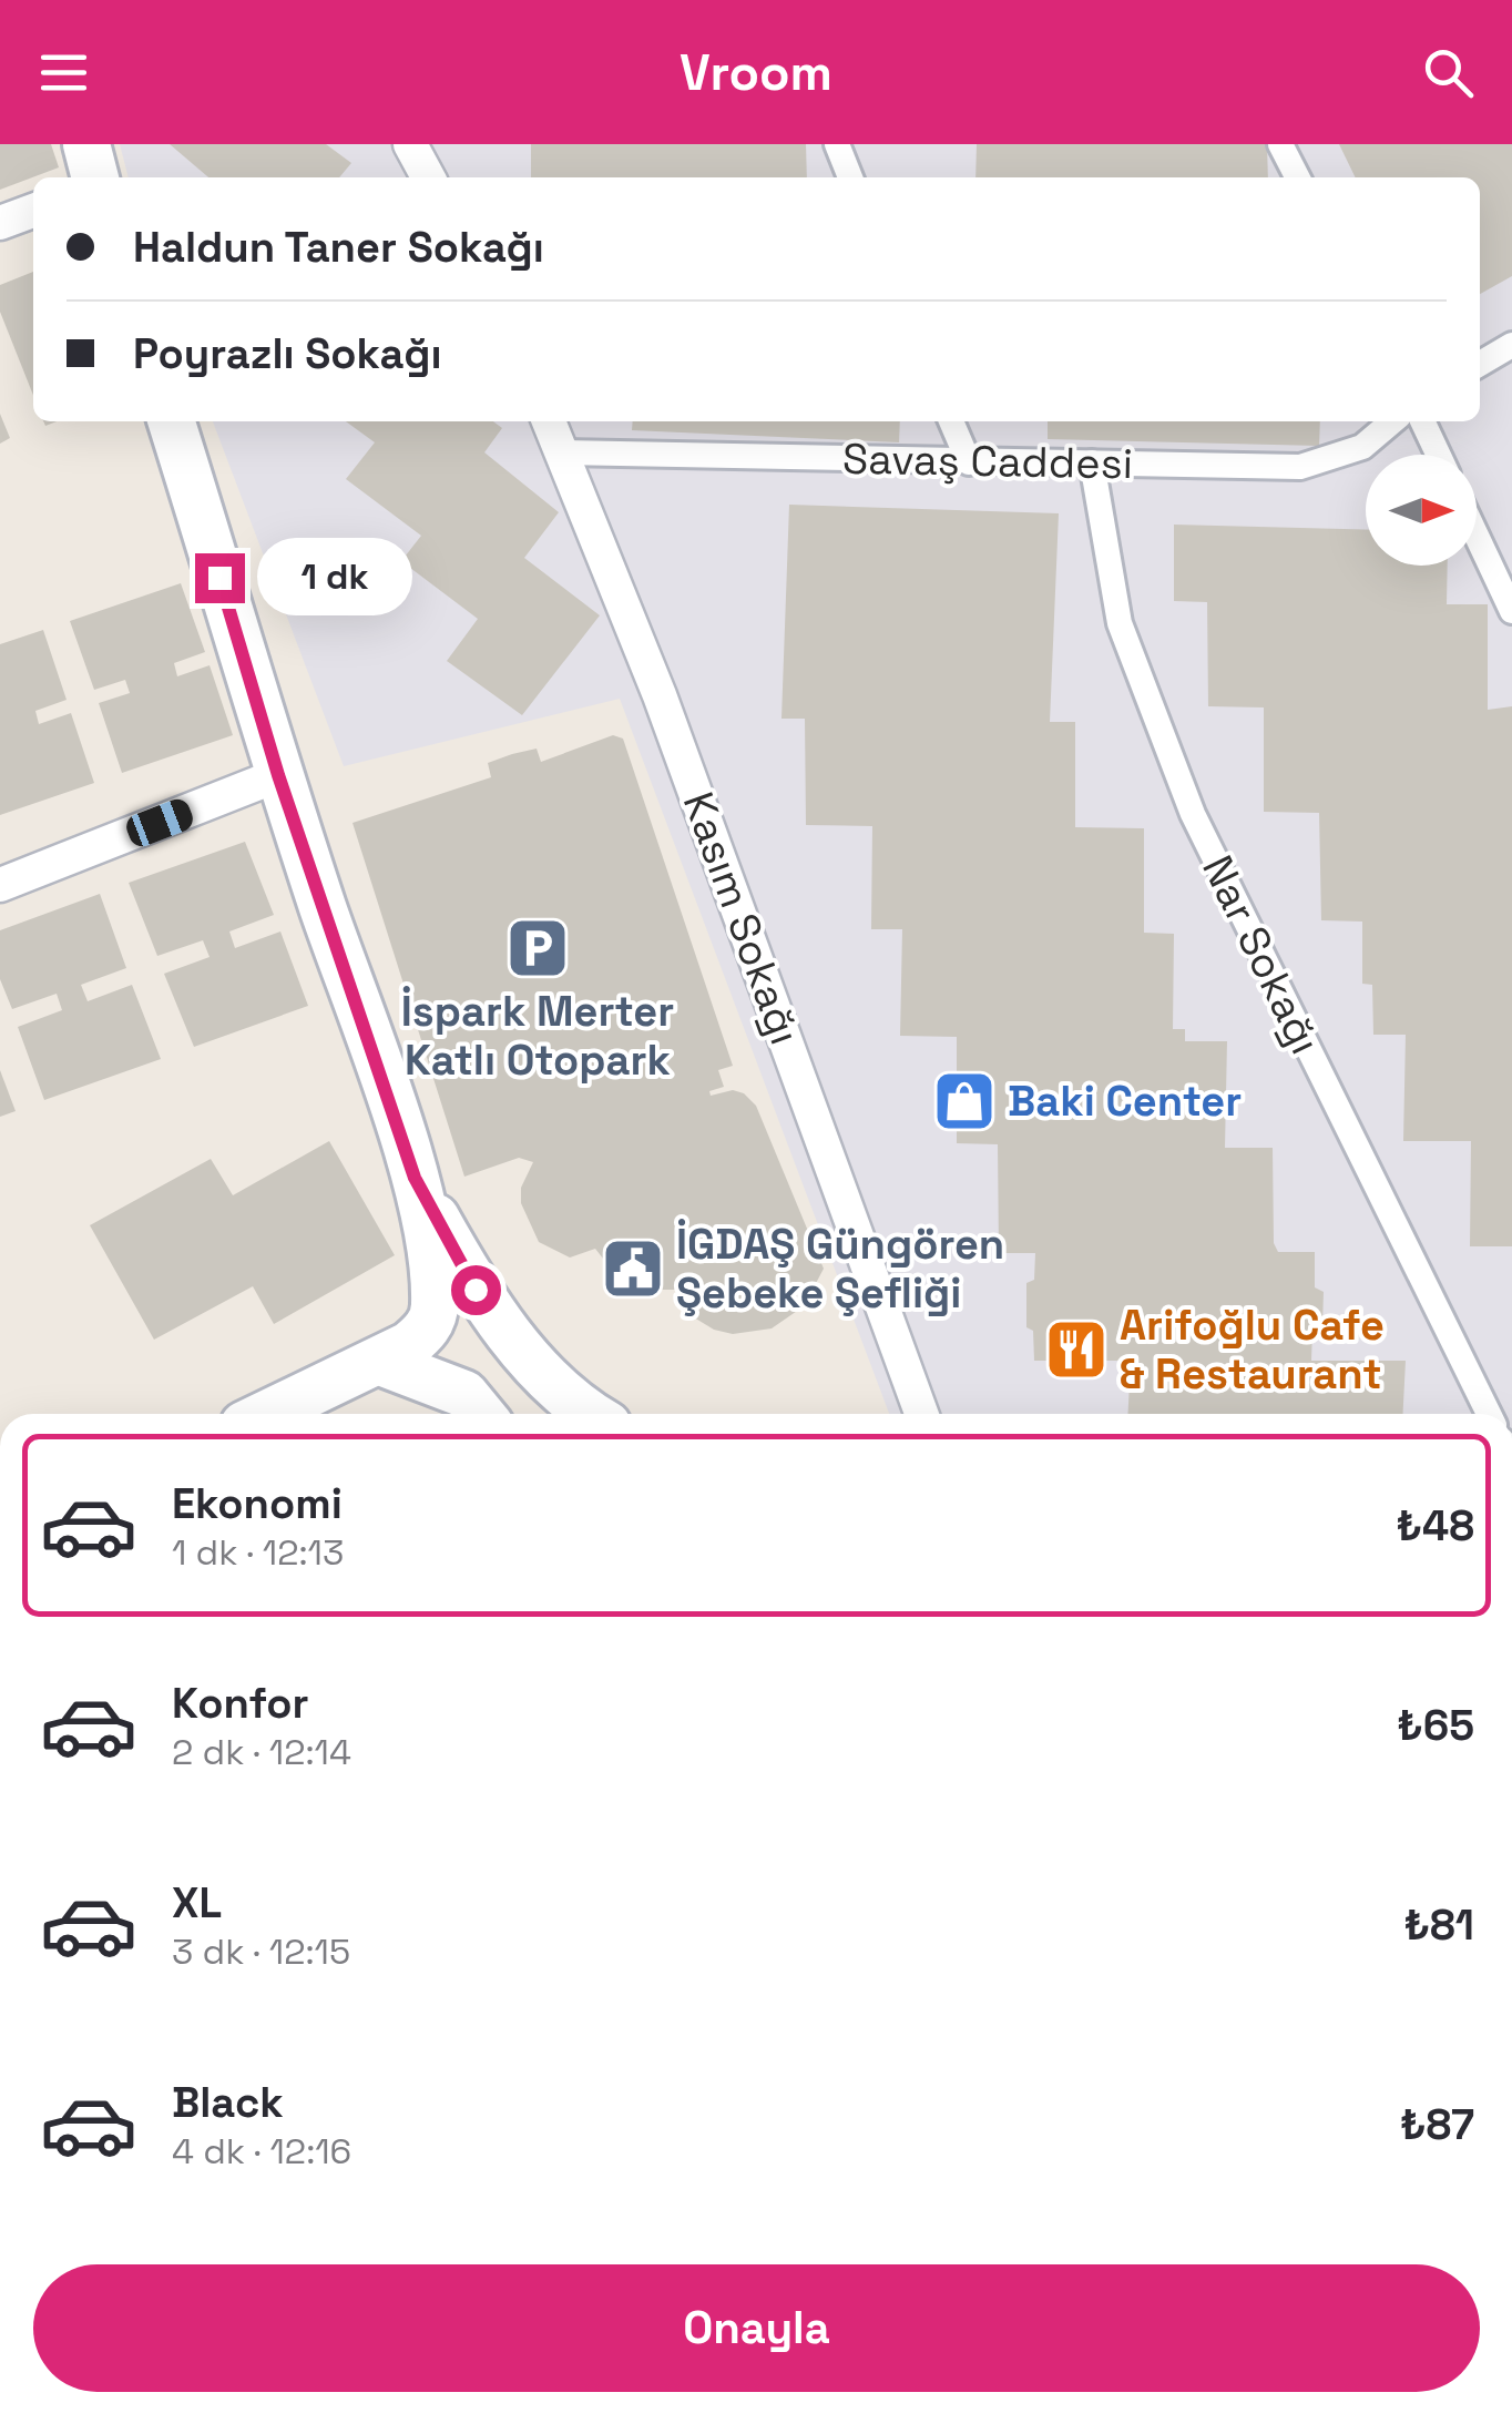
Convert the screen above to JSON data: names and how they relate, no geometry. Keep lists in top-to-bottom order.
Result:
{
  "streets": {
    "street": ["Savaş Caddesi", "Kasım Sokağı", "Nar Sokağı"]
  },
  "crossings": [
    ["Savaş Caddesi", "Kasım Sokağı"],
    ["Savaş Caddesi", "Nar Sokağı"]
  ],
  "places": {
    "parking": ["İspark Merter Katlı Otopark"],
    "shop": ["Baki Center"],
    "public building": ["İGDAŞ Güngören Şebeke Şefliği"],
    "restaurant": ["Arifoğlu Cafe & Restaurant"]
  },
  "north": "right",
  "page": {
    "header": "Vroom",
    "banner": ["Haldun Taner Sokağı", "Poyrazlı Sokağı"],
    "bubble": "1 dk",
    "list": [
      {
        "name": "Ekonomi",
        "note": "1 dk · 12:13",
        "value": "₺48"
      },
      {
        "name": "Konfor",
        "note": "2 dk · 12:14",
        "value": "₺65"
      },
      {
        "name": "XL",
        "note": "3 dk · 12:15",
        "value": "₺81"
      },
      {
        "name": "Black",
        "note": "4 dk · 12:16",
        "value": "₺87"
      }
    ],
    "buttons": "Onayla"
  }
}
